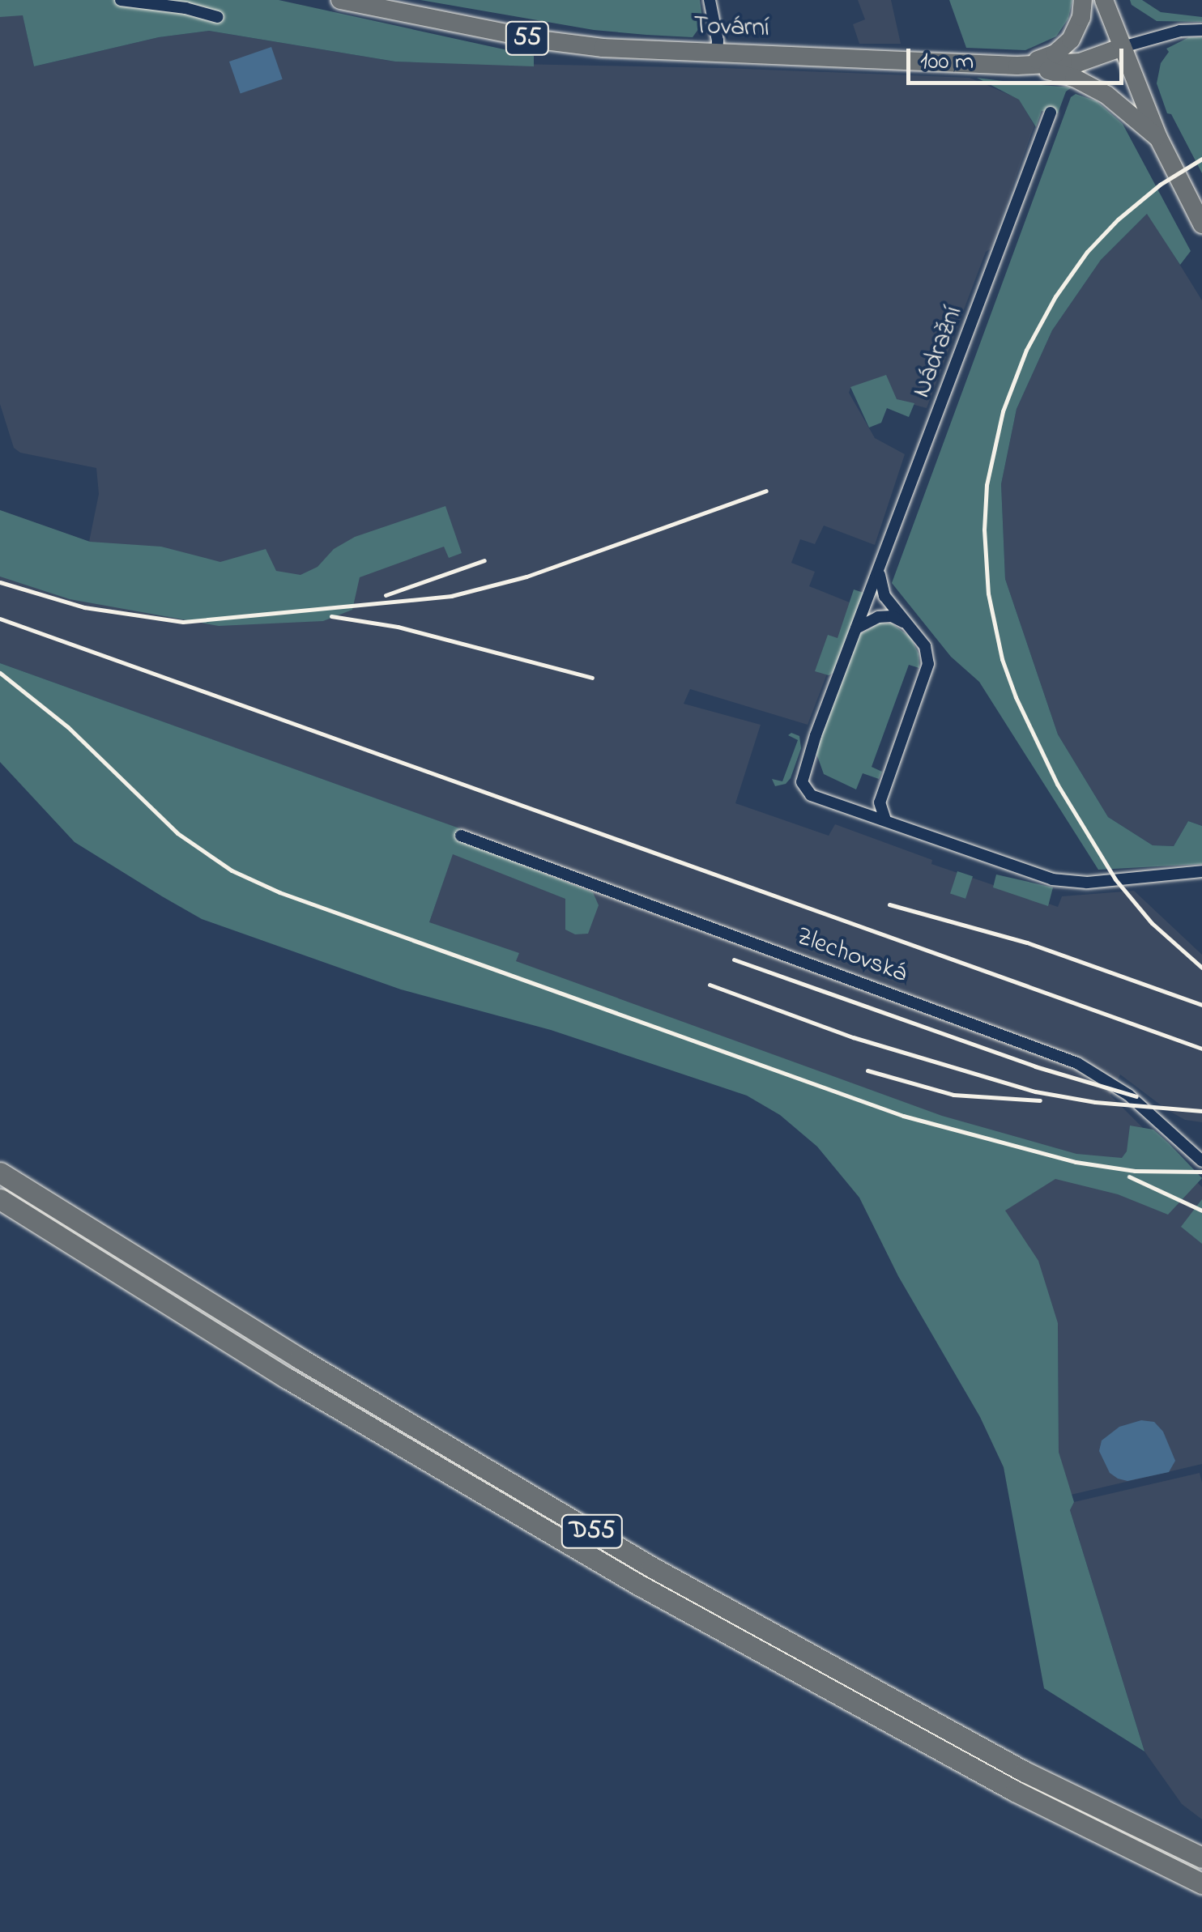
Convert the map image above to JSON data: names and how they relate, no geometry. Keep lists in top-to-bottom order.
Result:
{
  "streets": {
    "highway": ["D55"],
    "main road": ["Tovární", "55"],
    "street": ["Nádražní", "Zlechovská"]
  },
  "crossings": [
    ["Tovární", "55"]
  ],
  "scale_bar": "100 m"
}
